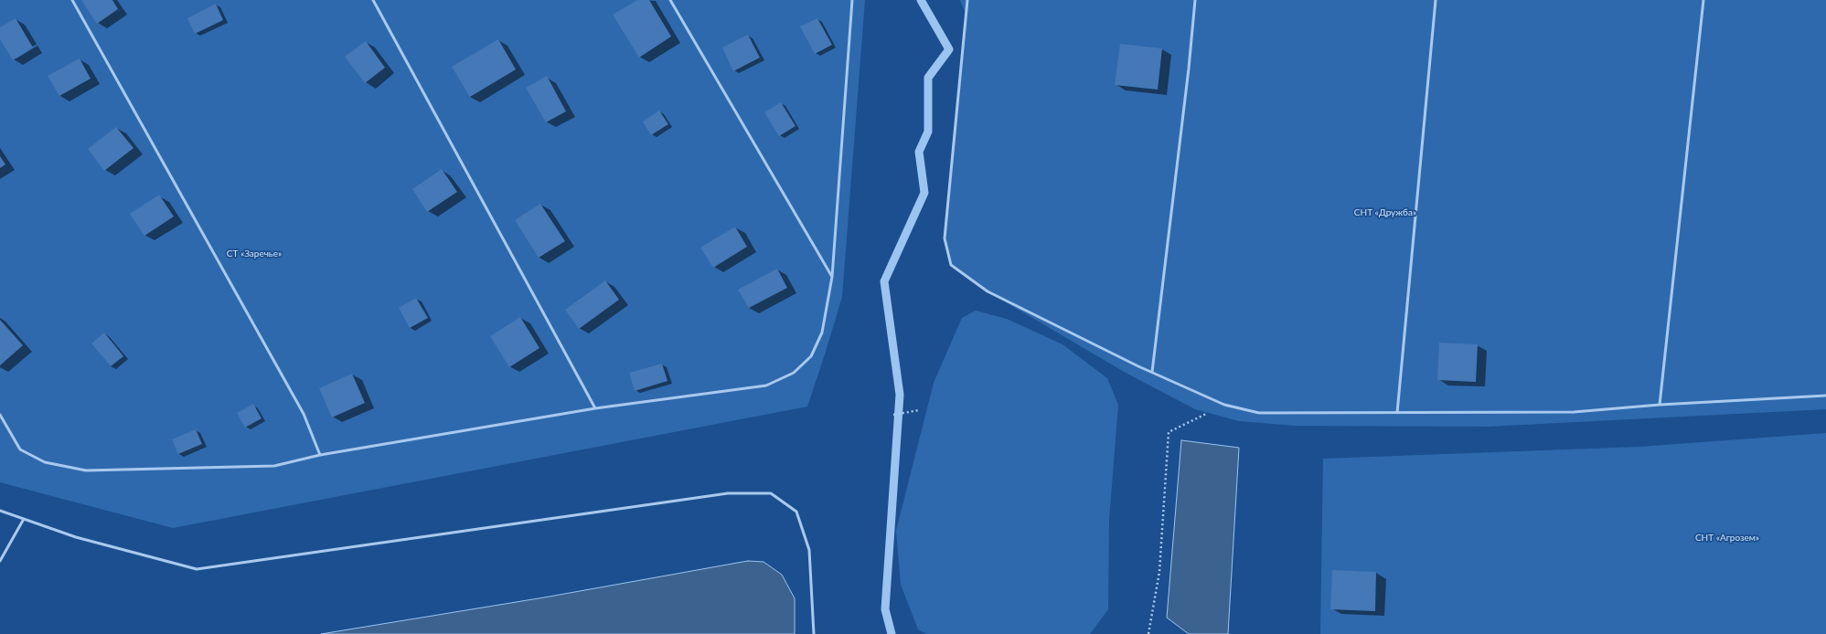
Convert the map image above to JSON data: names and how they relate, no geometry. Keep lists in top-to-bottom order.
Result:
{
  "parks": ["СНТ «Дружба»", "СТ «Заречье»", "СНТ «Агрозем»"]
}
